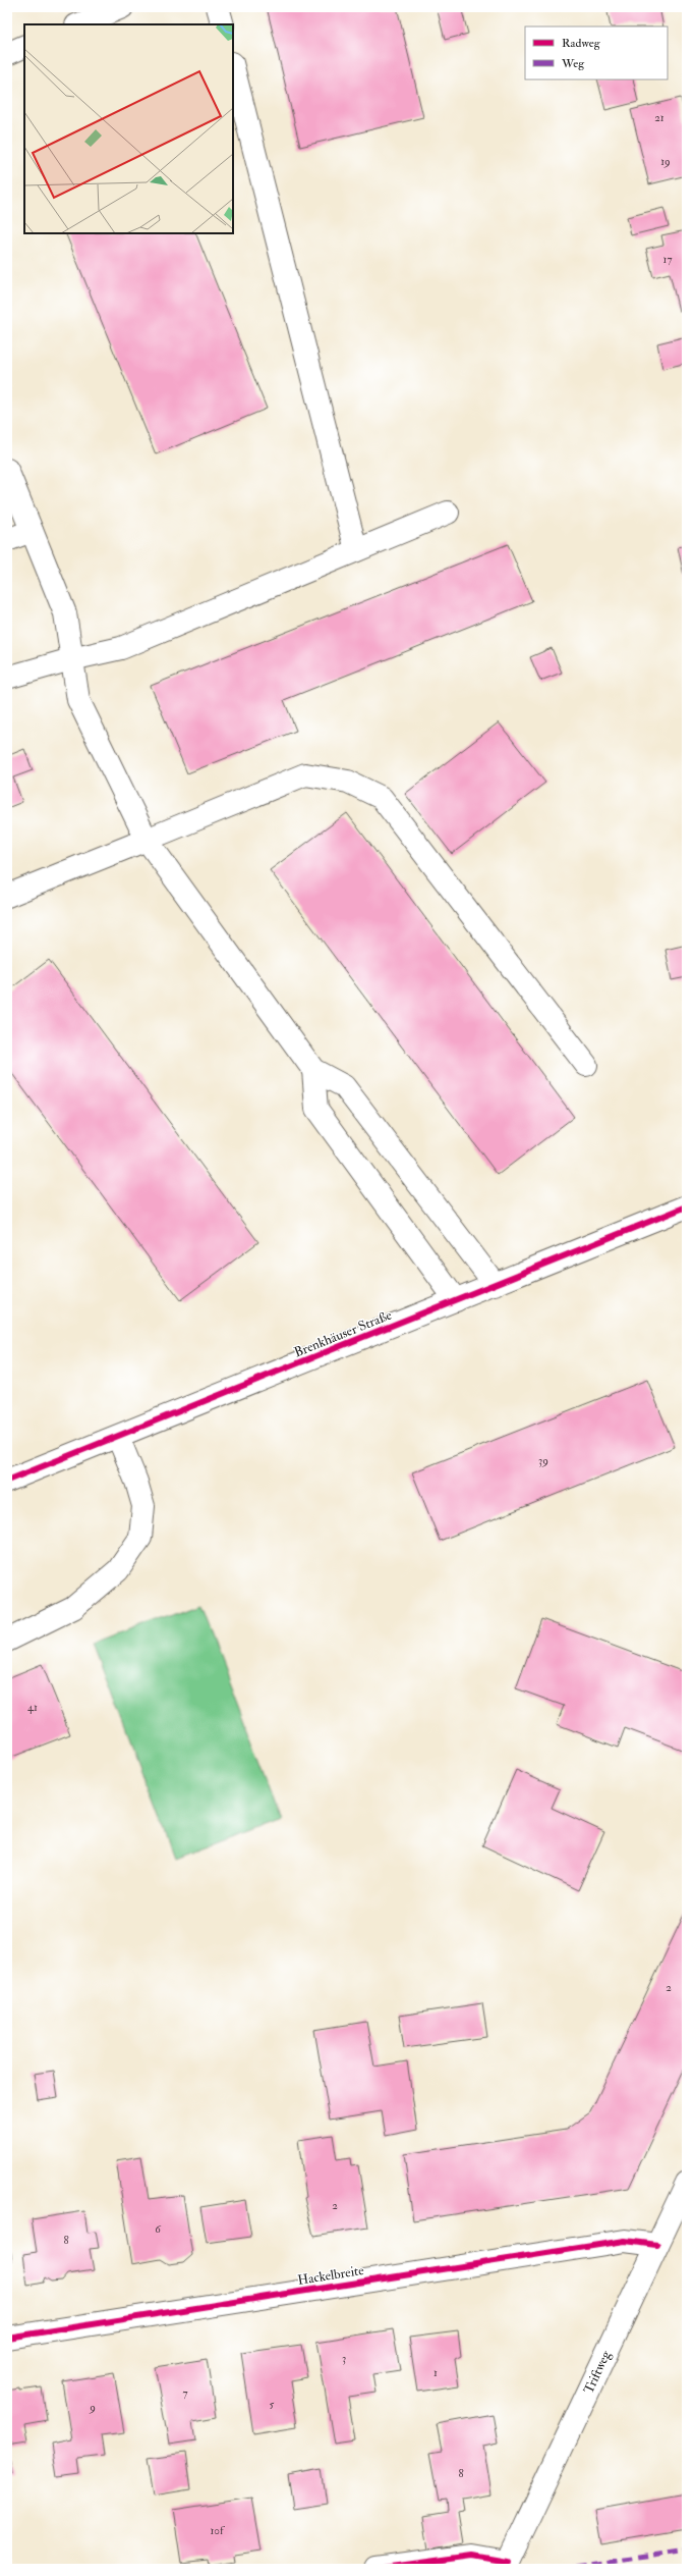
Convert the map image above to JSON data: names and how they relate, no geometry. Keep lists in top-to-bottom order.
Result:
{
  "streets": {
    "street": ["Brenkhäuser Straße", "Hackelbreite", "Triftweg"]
  },
  "crossings": [
    ["Hackelbreite", "Triftweg"]
  ],
  "house_numbers": [
    "21",
    "19",
    "17",
    "39",
    "41",
    "2",
    "2",
    "6",
    "8",
    "3",
    "1",
    "7",
    "5",
    "9",
    "8",
    "10f"
  ],
  "legend": ["Radweg", "Weg"]
}
